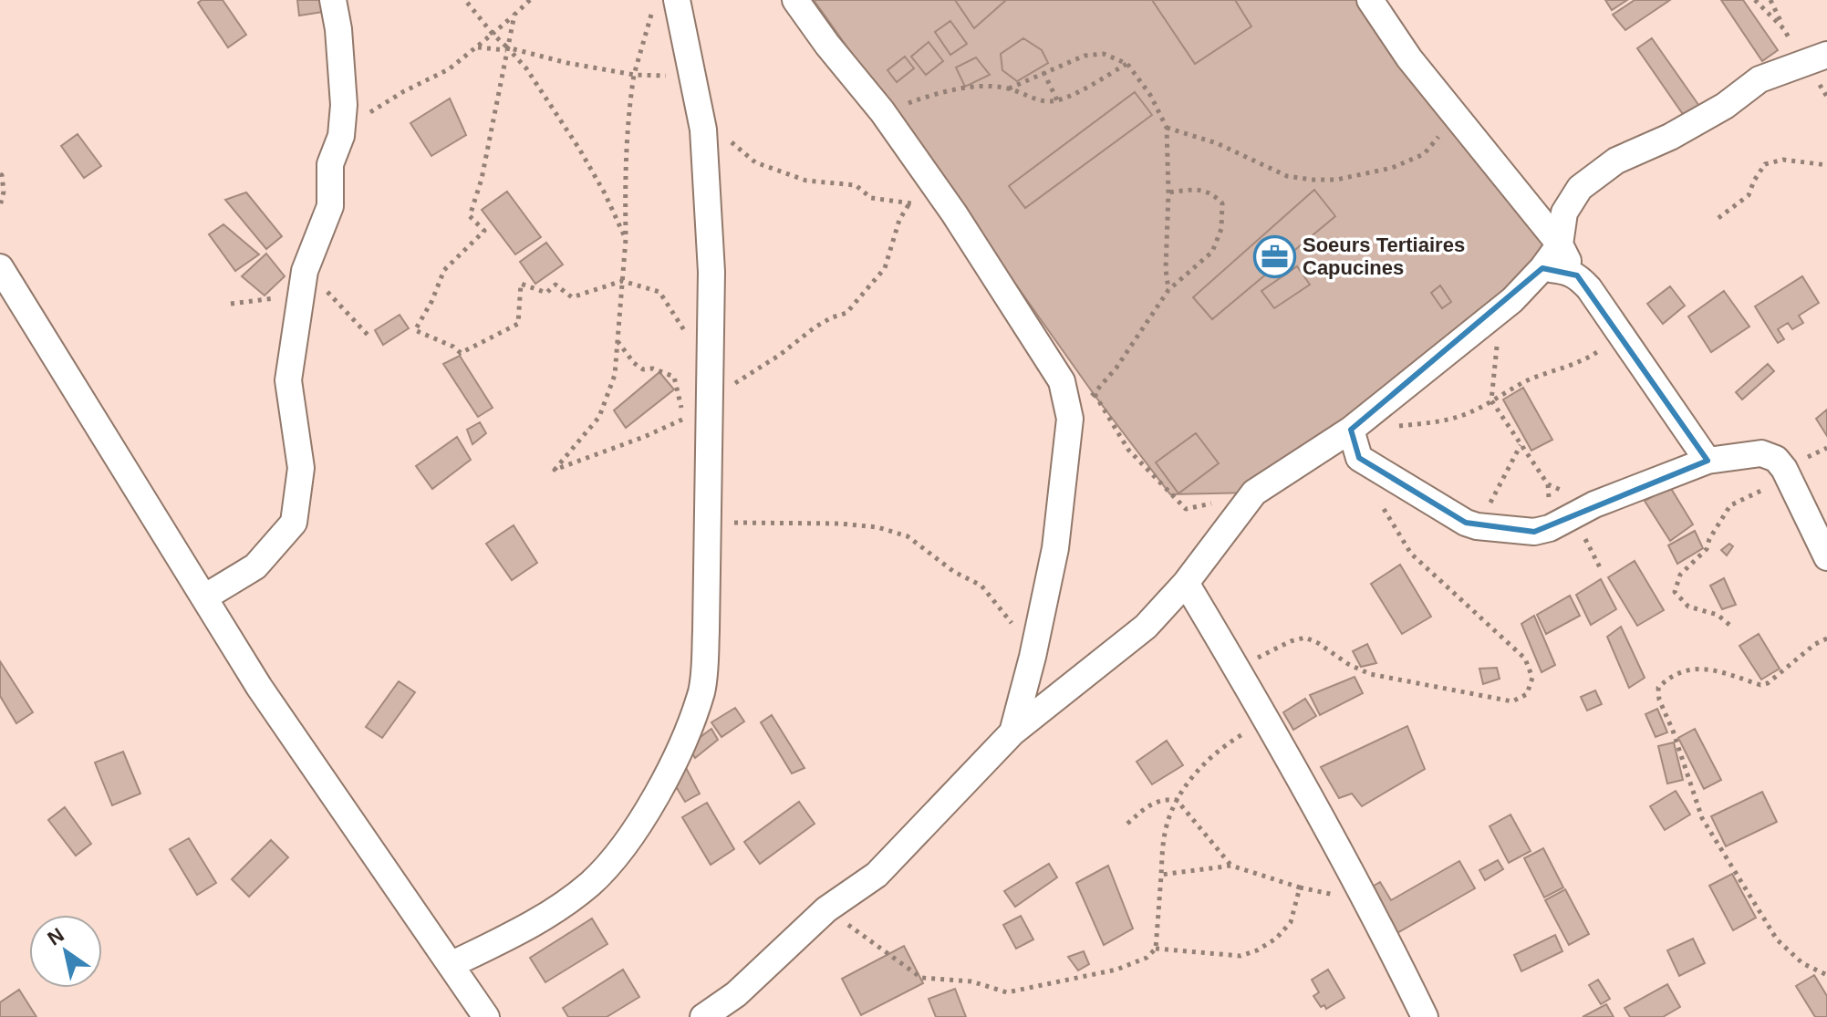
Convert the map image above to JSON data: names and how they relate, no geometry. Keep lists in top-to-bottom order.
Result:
{
  "places": {
    "office": ["Soeurs Tertiaires Capucines"]
  },
  "north": "top left"
}
